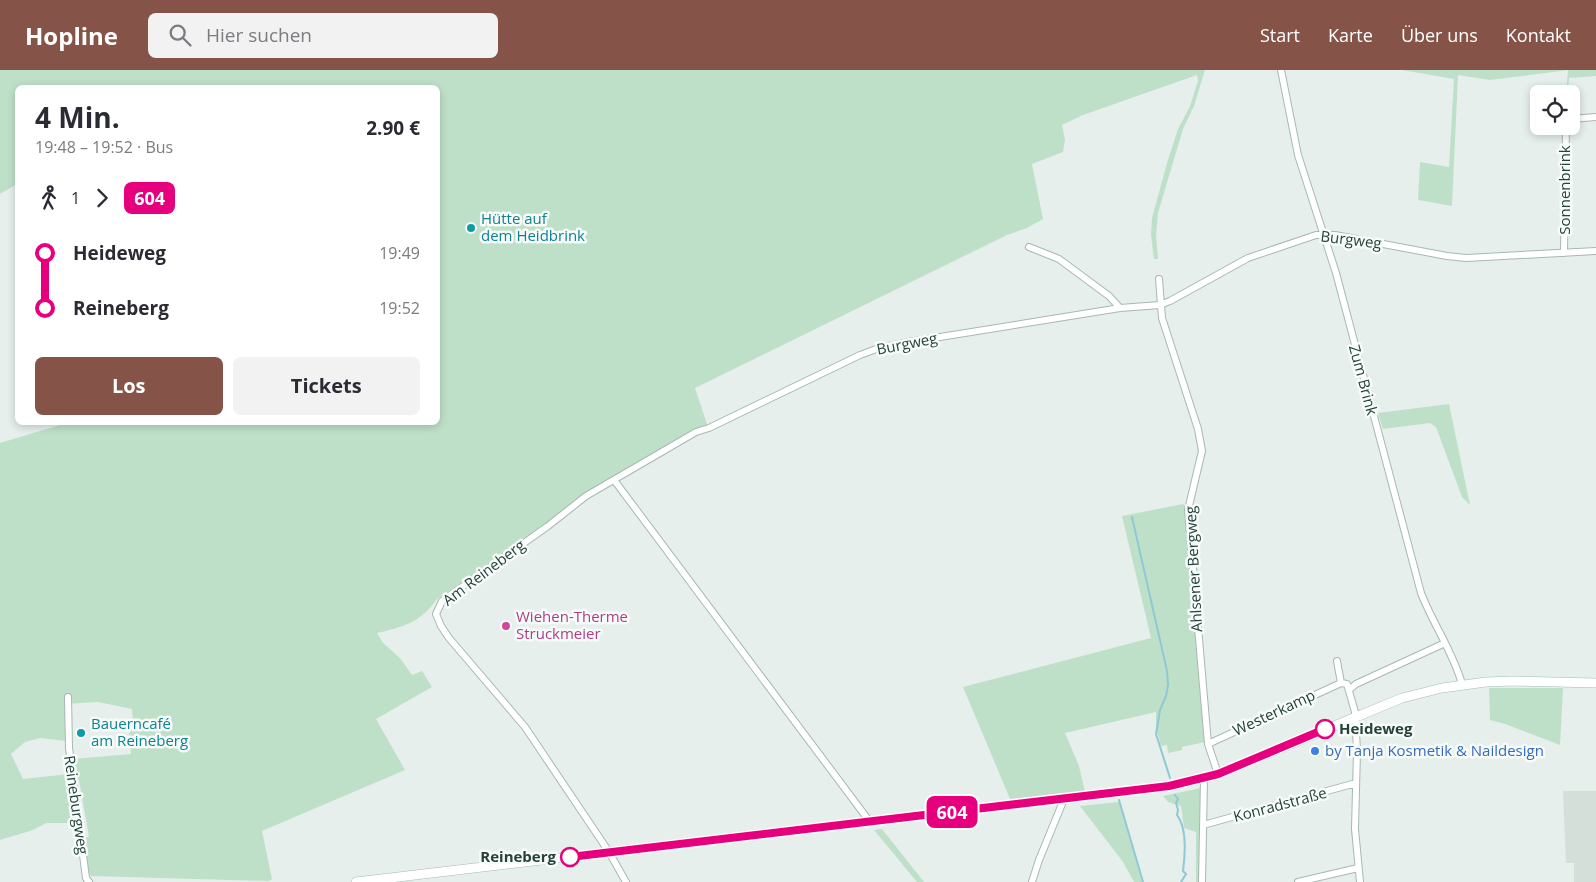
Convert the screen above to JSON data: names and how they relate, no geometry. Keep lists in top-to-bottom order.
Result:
{
  "streets": {
    "street": [
      "Sonnenbrink",
      "Burgweg",
      "Zum Brink",
      "Ahlsener Bergweg",
      "Am Reineberg",
      "Westerkamp",
      "Reineburgweg",
      "Konradstraße"
    ]
  },
  "crossings": [
    ["Sonnenbrink", "Burgweg"],
    ["Burgweg", "Zum Brink"],
    ["Burgweg", "Ahlsener Bergweg"],
    ["Burgweg", "Am Reineberg"],
    ["Ahlsener Bergweg", "Westerkamp"]
  ],
  "places": [
    "Hütte auf dem Heidbrink",
    "Wiehen-Therme Struckmeier",
    "Heideweg",
    "Bauerncafé am Reineberg",
    "by Tanja Kosmetik & Naildesign",
    "Reineberg"
  ],
  "lines": ["bus line 604"],
  "page": {
    "header": "Hopline",
    "search": "Hier suchen",
    "nav": [
      "Start",
      "Karte",
      "Über uns",
      "Kontakt"
    ],
    "on_map": "604",
    "heading": ["4 Min.", "19:48 – 19:52 · Bus", "2.90 €"],
    "legs": ["1", "604"],
    "list": [
      {
        "name": "Heideweg",
        "value": "19:49"
      },
      {
        "name": "Reineberg",
        "value": "19:52"
      }
    ],
    "buttons": ["Los", "Tickets"]
  }
}
